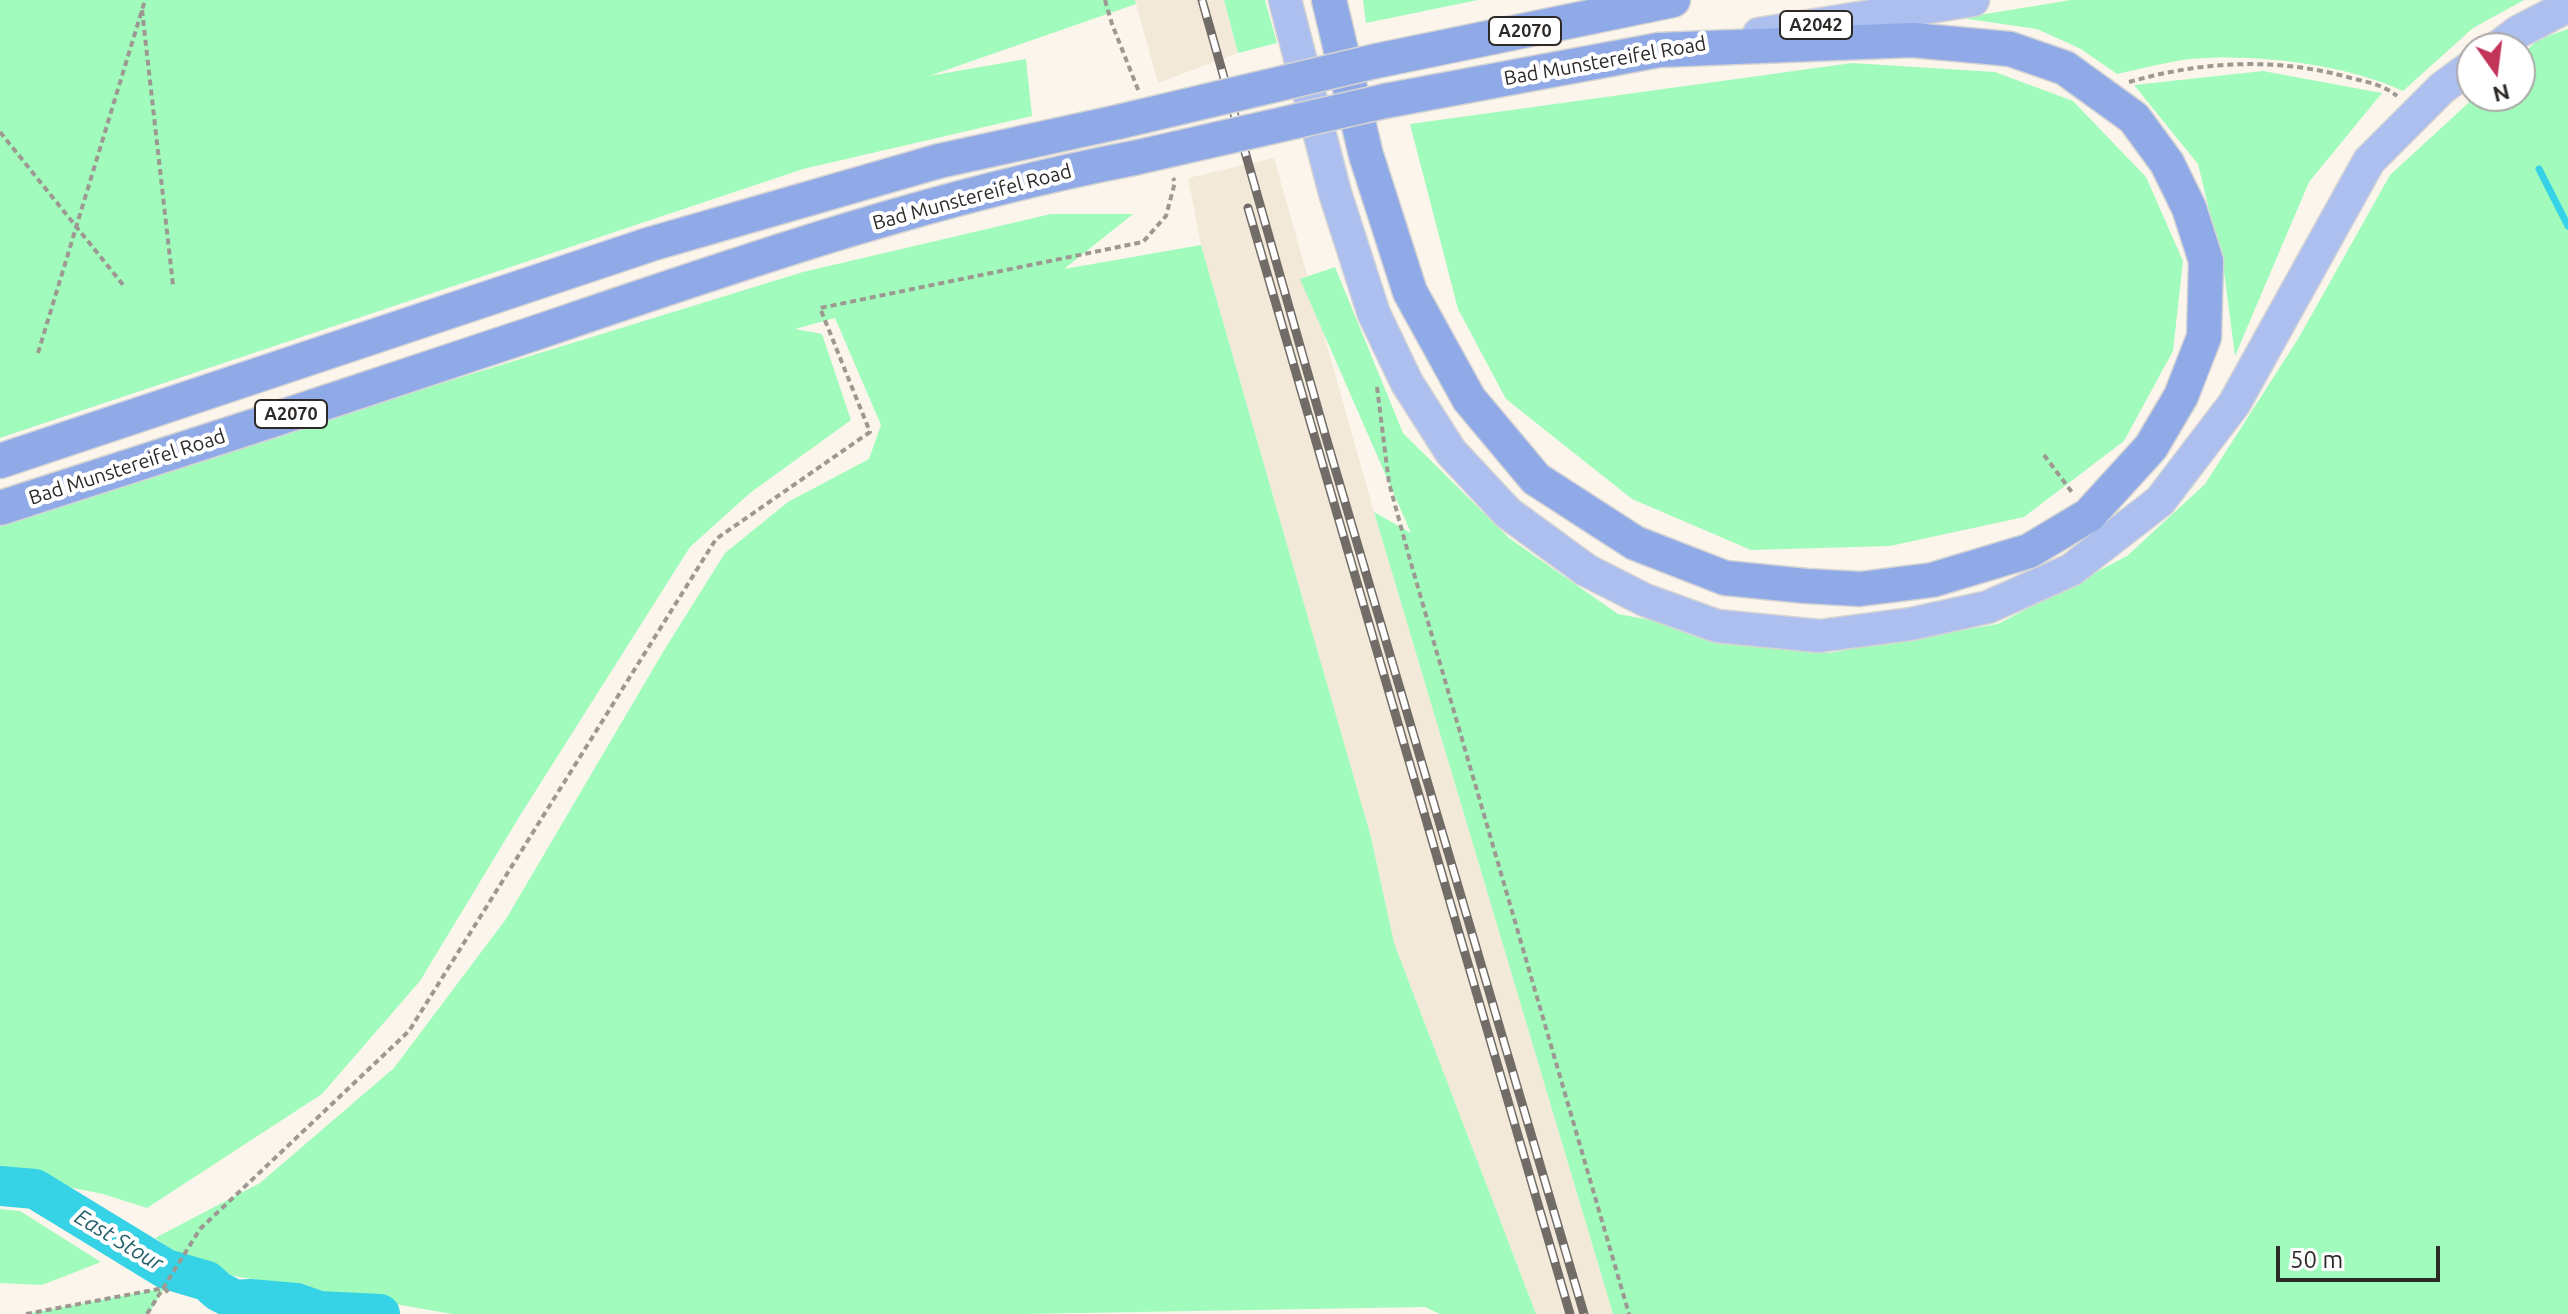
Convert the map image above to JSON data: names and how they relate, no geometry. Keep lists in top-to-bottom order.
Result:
{
  "streets": {
    "highway": ["A2070", "Bad Munstereifel Road"],
    "main road": ["A2042"]
  },
  "water": ["East Stour"],
  "scale_bar": "50 m",
  "north": "bottom"
}
